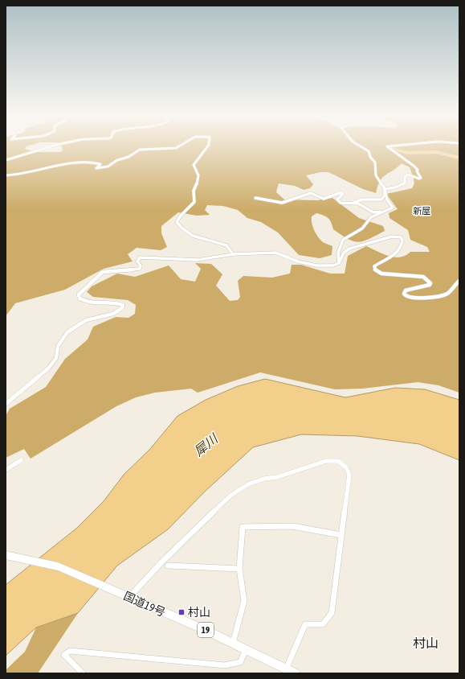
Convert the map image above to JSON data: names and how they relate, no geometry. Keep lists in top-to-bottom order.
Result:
{
  "streets": {
    "highway": ["国道19号", "19"]
  },
  "districts": ["新屋", "村山"],
  "water": ["犀川"],
  "places": {
    "transit": ["村山"]
  }
}
